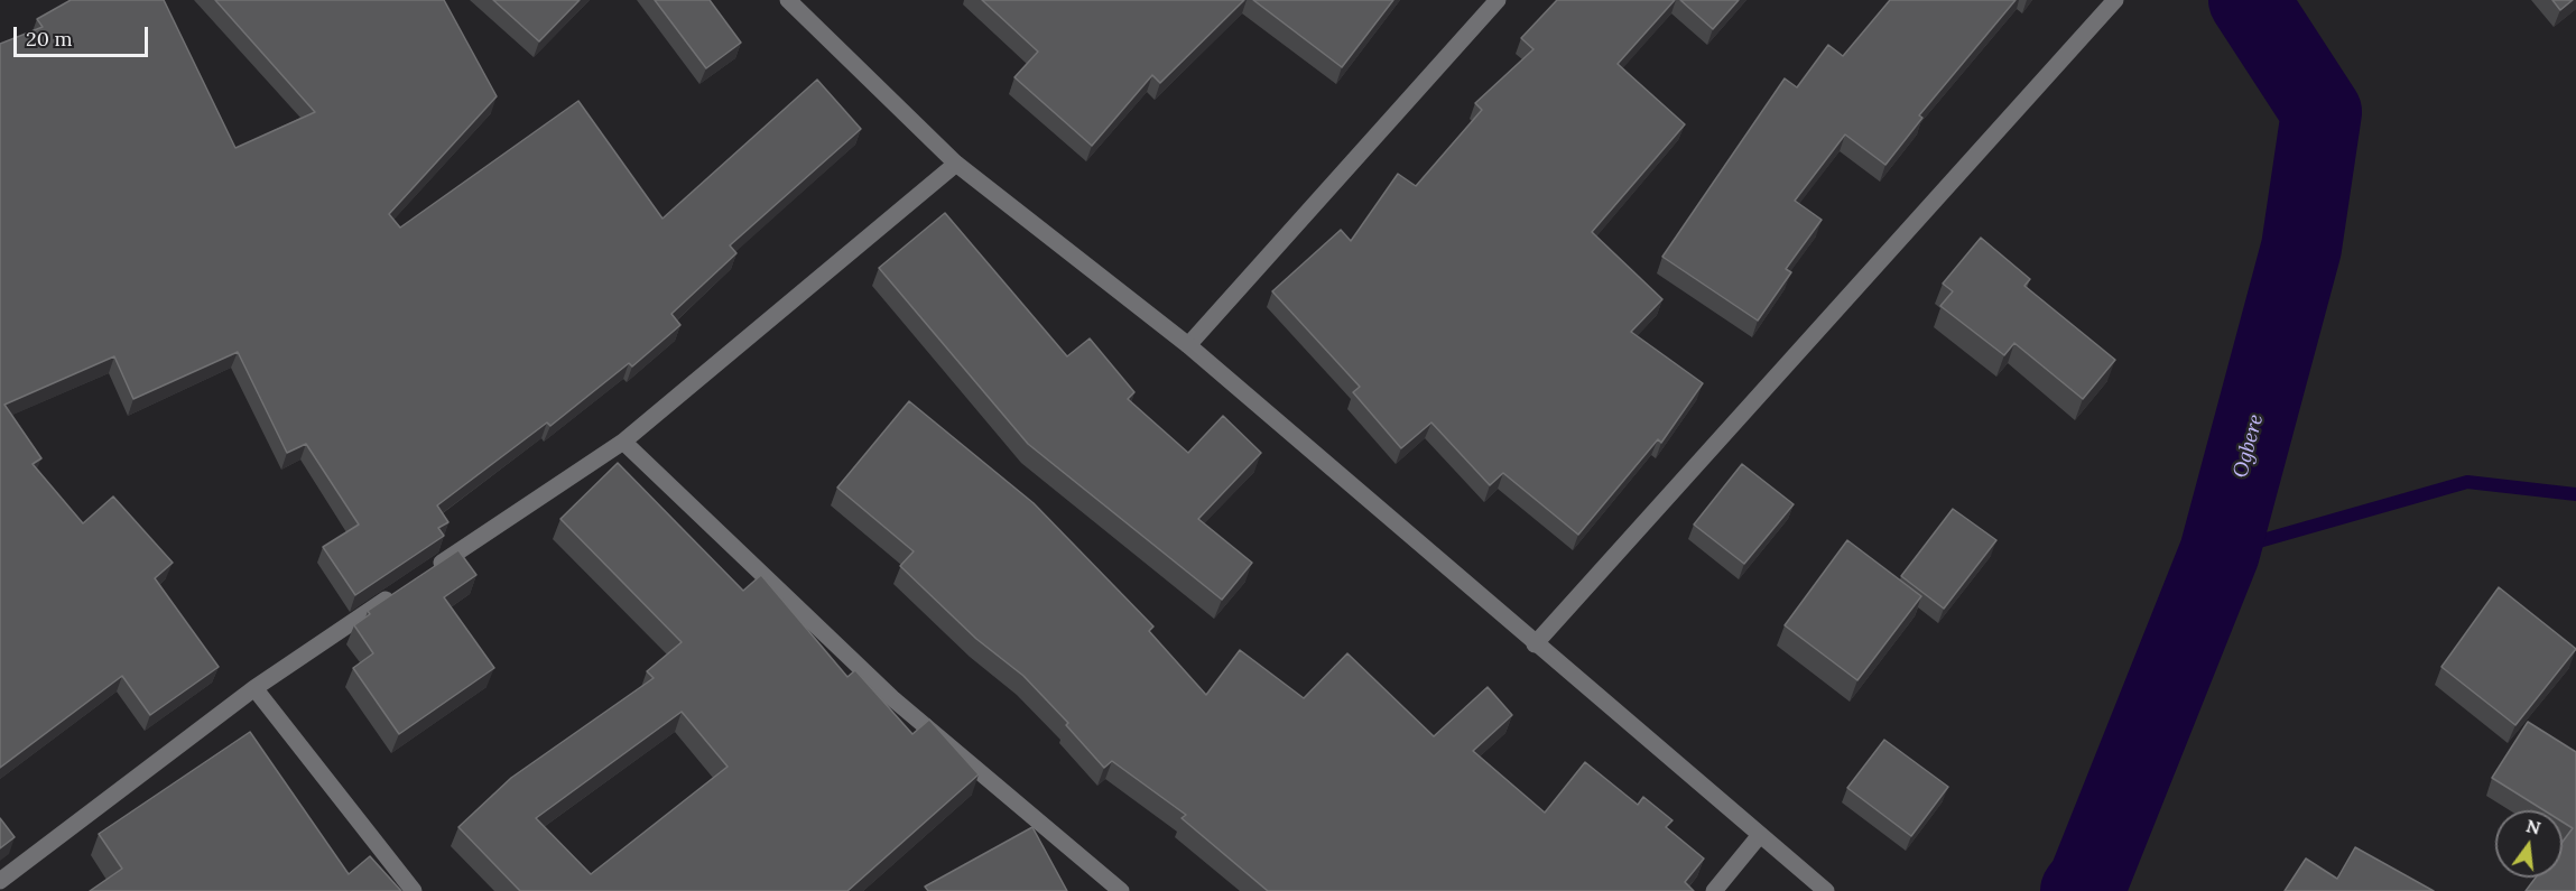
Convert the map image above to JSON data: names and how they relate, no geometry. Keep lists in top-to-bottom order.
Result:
{
  "water": ["Ogbere"],
  "scale_bar": "20 m",
  "north": "top"
}
